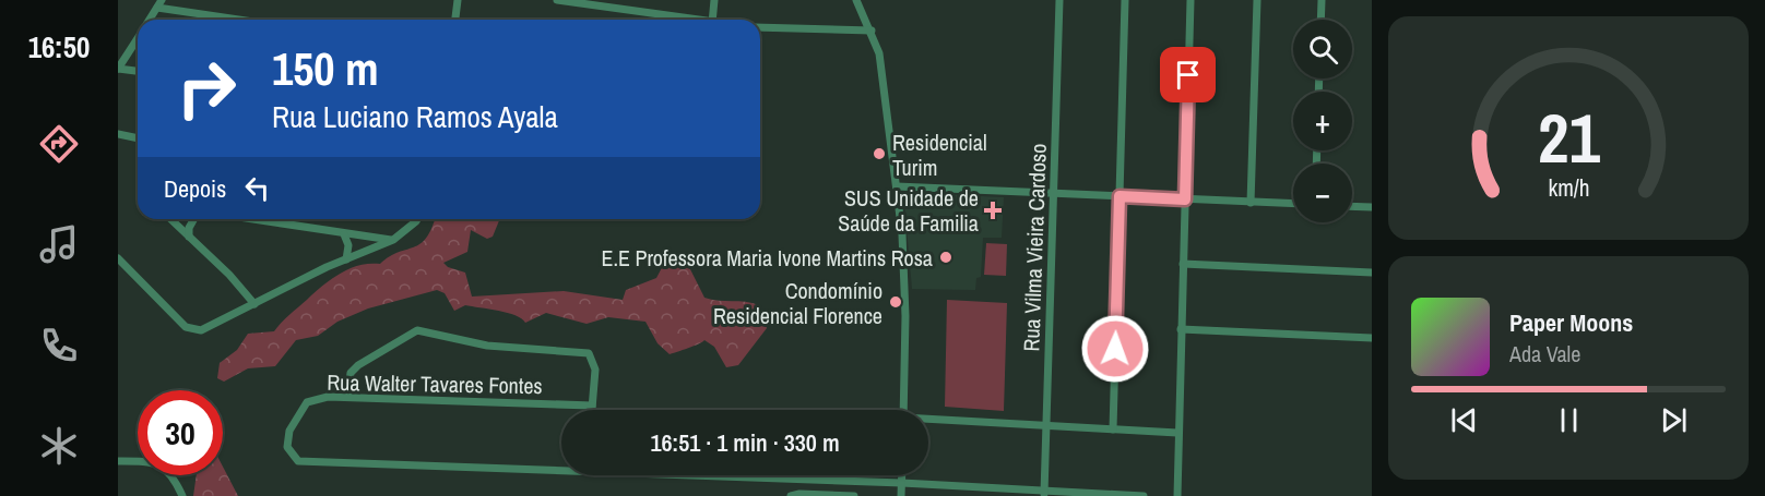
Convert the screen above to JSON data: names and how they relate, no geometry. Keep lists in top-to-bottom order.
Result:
{
  "streets": {
    "street": ["Rua Vilma Vieira Cardoso", "Rua Walter Tavares Fontes"]
  },
  "places": {
    "other": ["Residencial Turim", "E.E Professora Maria Ivone Martins Rosa", "Condomínio Residencial Florence"],
    "health": ["SUS Unidade de Saúde da Familia"]
  },
  "page": {
    "tabs": "16:50",
    "map_buttons": ["+", "−"],
    "turn": ["150 m", "Rua Luciano Ramos Ayala"],
    "then": "Depois",
    "song": ["Paper Moons", "Ada Vale"],
    "limit": "30",
    "trip": "16:51 · 1 min · 330 m",
    "gauge": ["21", "km/h"]
  }
}
